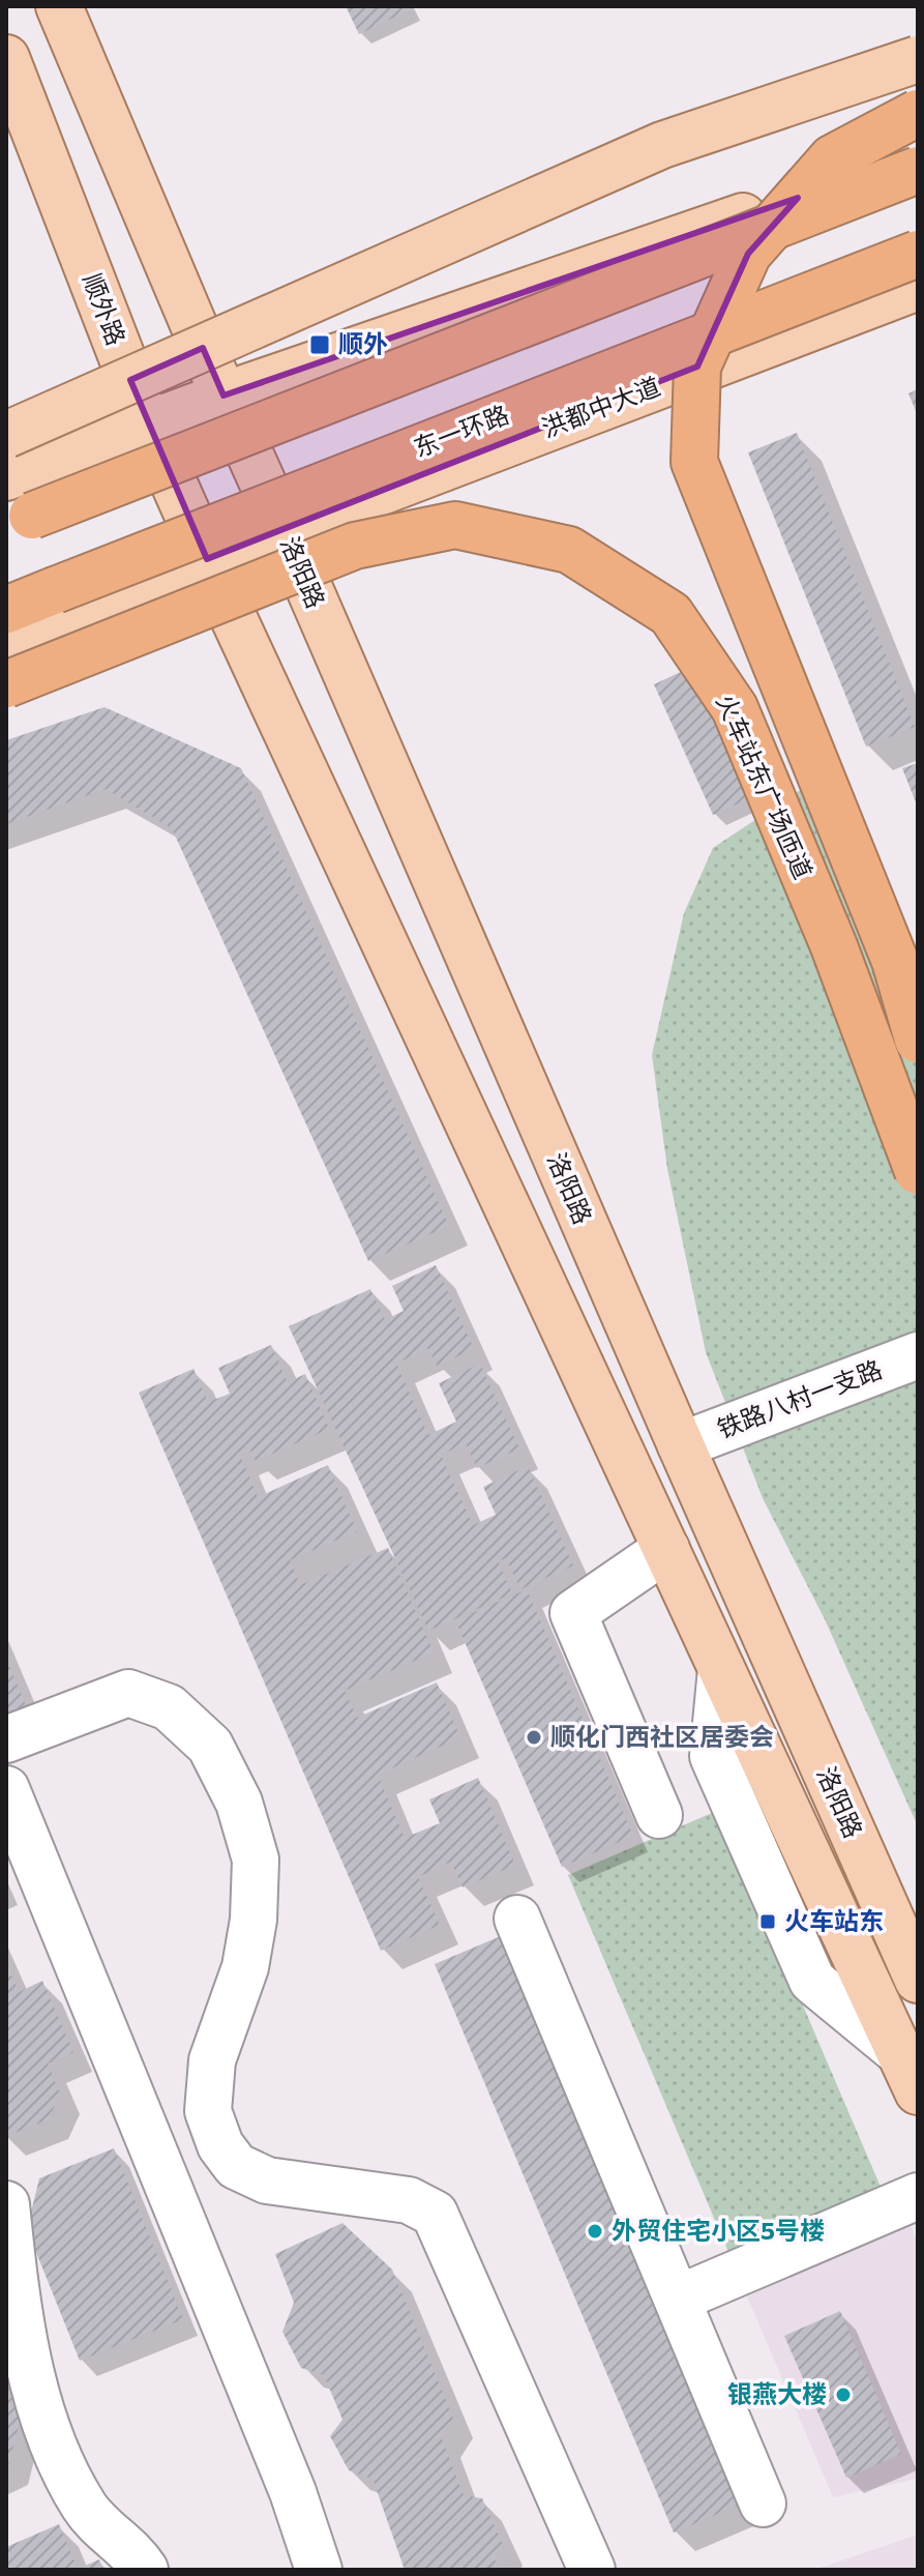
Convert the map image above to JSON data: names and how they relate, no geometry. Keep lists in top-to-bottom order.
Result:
{
  "streets": {
    "highway": ["东一环路", "火车站东广场匝道"],
    "main road": ["顺外路", "洪都中大道", "洛阳路"],
    "lane": ["铁路八村一支路"]
  },
  "crossings": [
    ["顺外路", "洪都中大道"],
    ["顺外路", "洛阳路"],
    ["洪都中大道", "洛阳路"],
    ["洛阳路", "铁路八村一支路"]
  ],
  "places": {
    "transit": ["顺外", "火车站东"],
    "other": ["顺化门西社区居委会", "外贸住宅小区5号楼", "银燕大楼"]
  }
}
